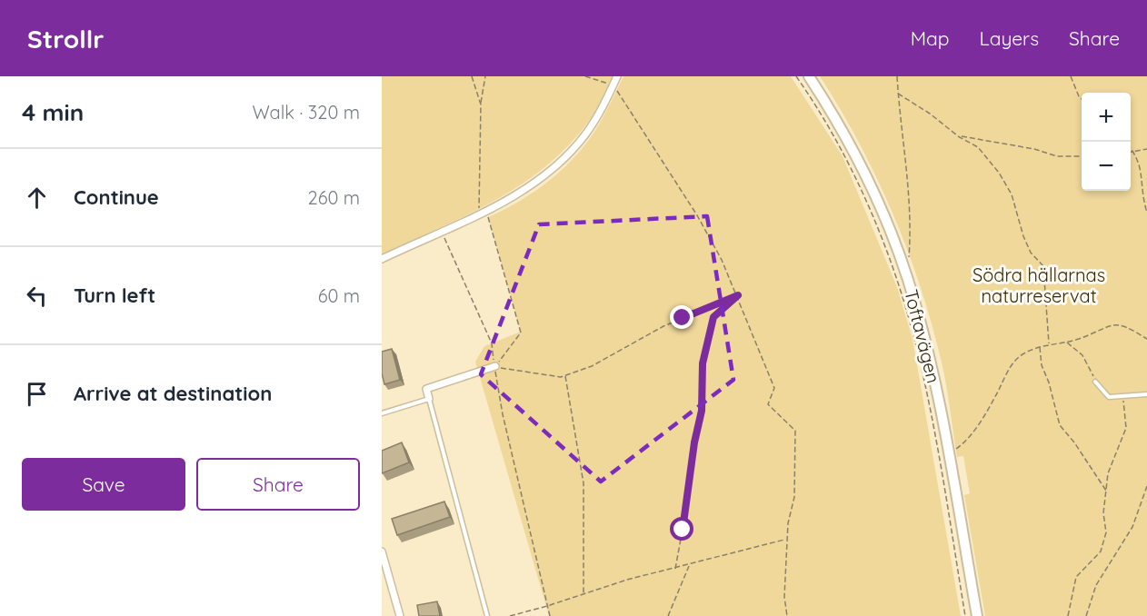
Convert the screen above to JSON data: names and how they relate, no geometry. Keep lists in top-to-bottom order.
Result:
{
  "streets": {
    "main road": ["Toftavägen"]
  },
  "parks": ["Södra hällarnas naturreservat"],
  "page": {
    "header": "Strollr",
    "nav": ["Map", "Layers", "Share"],
    "heading": ["4 min", "Walk · 320 m"],
    "map_buttons": ["+", "−"],
    "list": [
      ["Continue", "260 m"],
      ["Turn left", "60 m"],
      "Arrive at destination"
    ],
    "buttons": ["Save", "Share"]
  }
}
